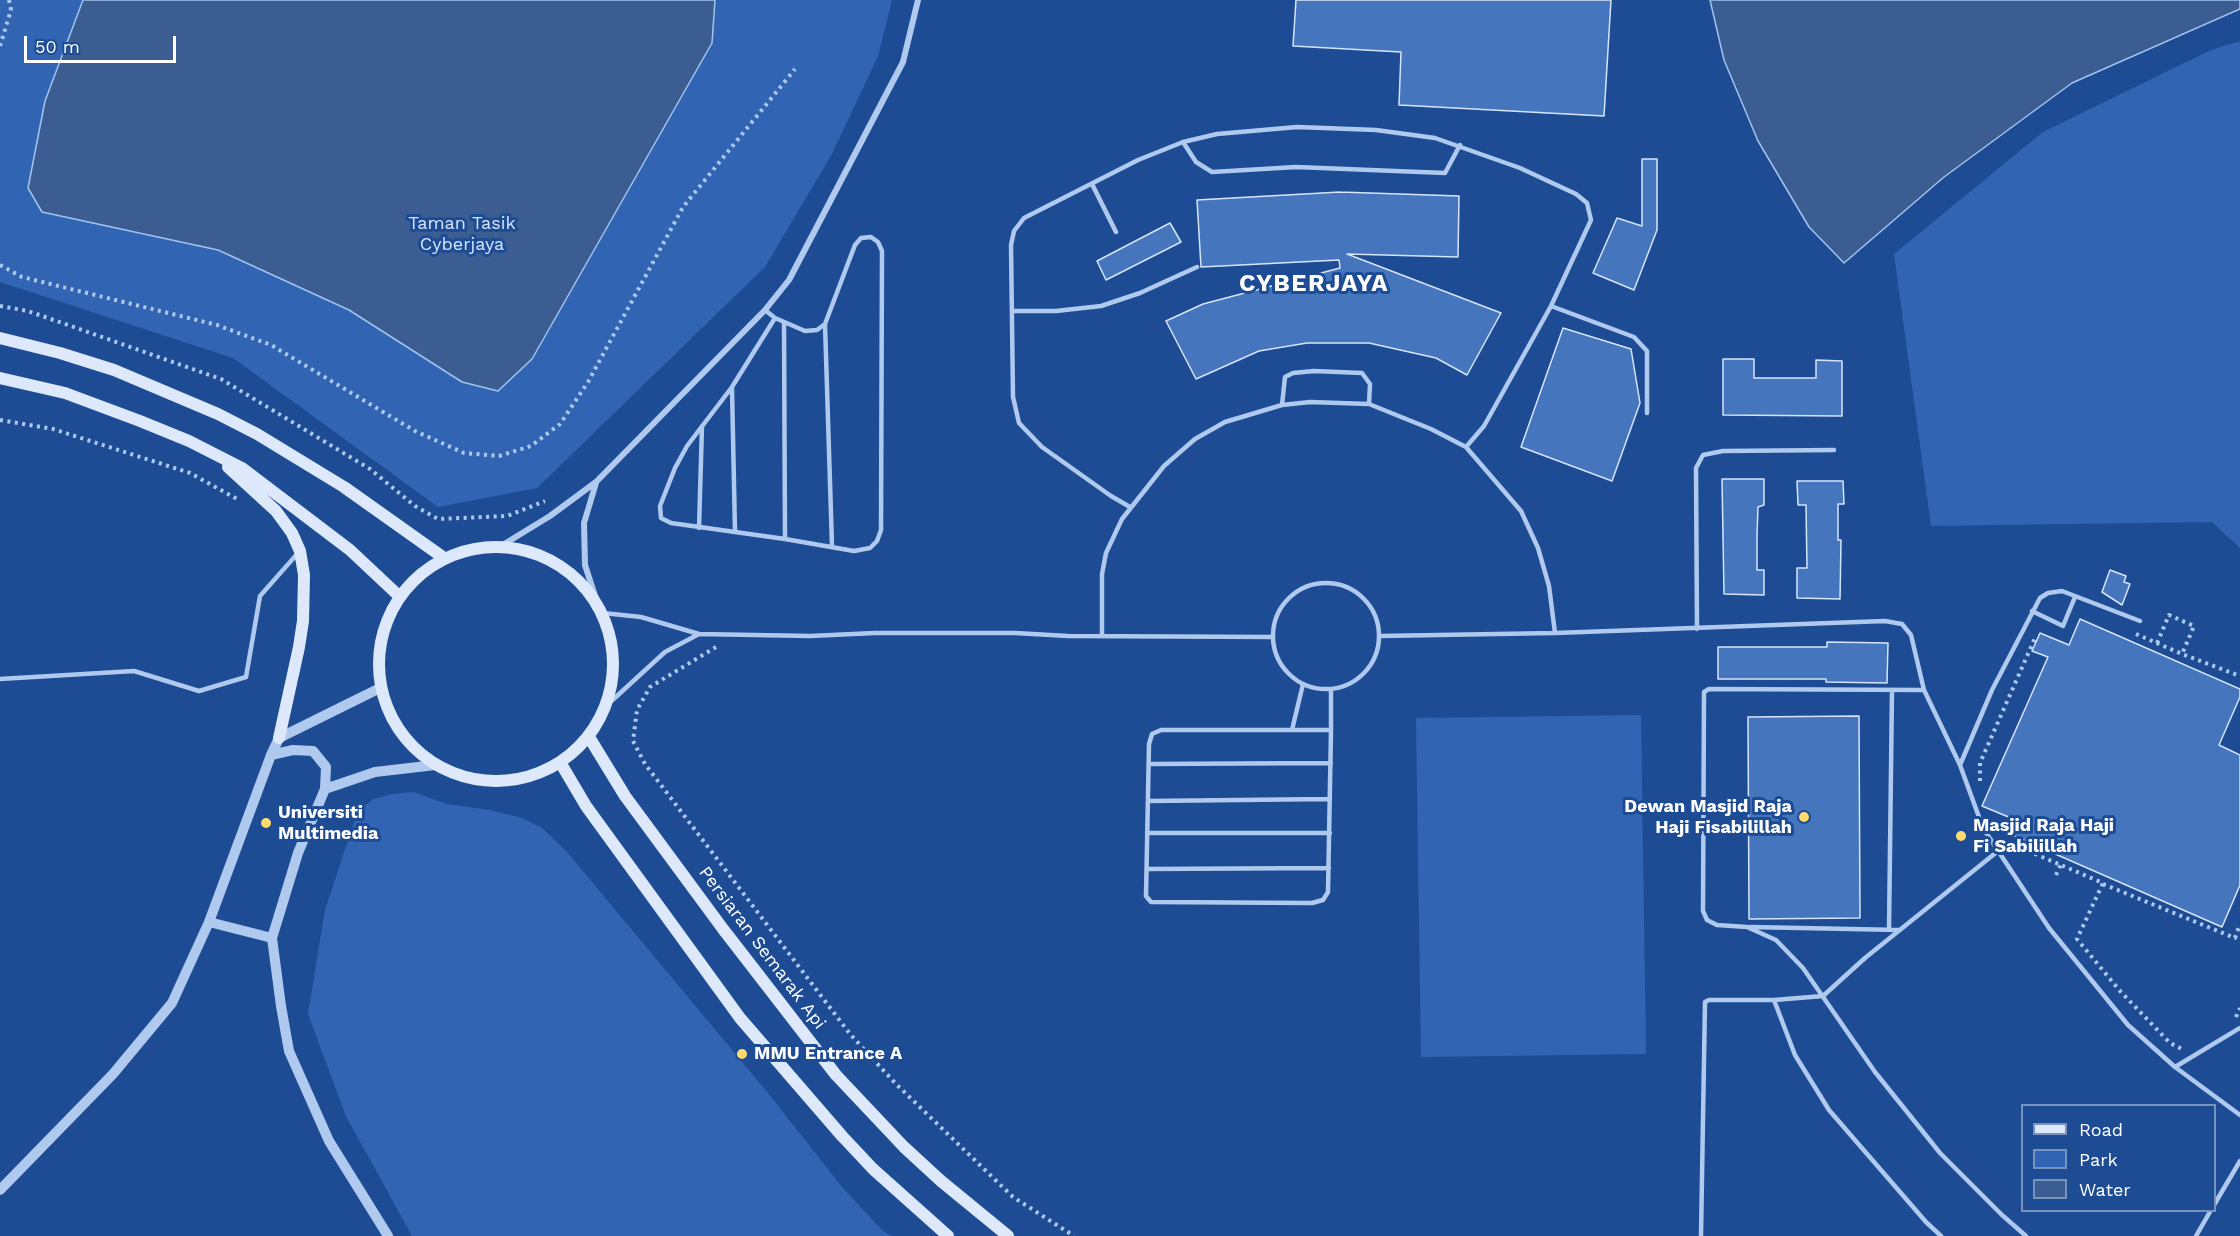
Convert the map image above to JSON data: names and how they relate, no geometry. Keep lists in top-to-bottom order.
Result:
{
  "streets": {
    "main road": ["Persiaran Semarak Api"]
  },
  "districts": ["CYBERJAYA"],
  "parks": ["Taman Tasik Cyberjaya"],
  "places": [
    "Dewan Masjid Raja Haji Fisabilillah",
    "Universiti Multimedia",
    "Masjid Raja Haji Fi Sabilillah",
    "MMU Entrance A"
  ],
  "legend": ["Road", "Park", "Water"],
  "scale_bar": "50 m"
}
